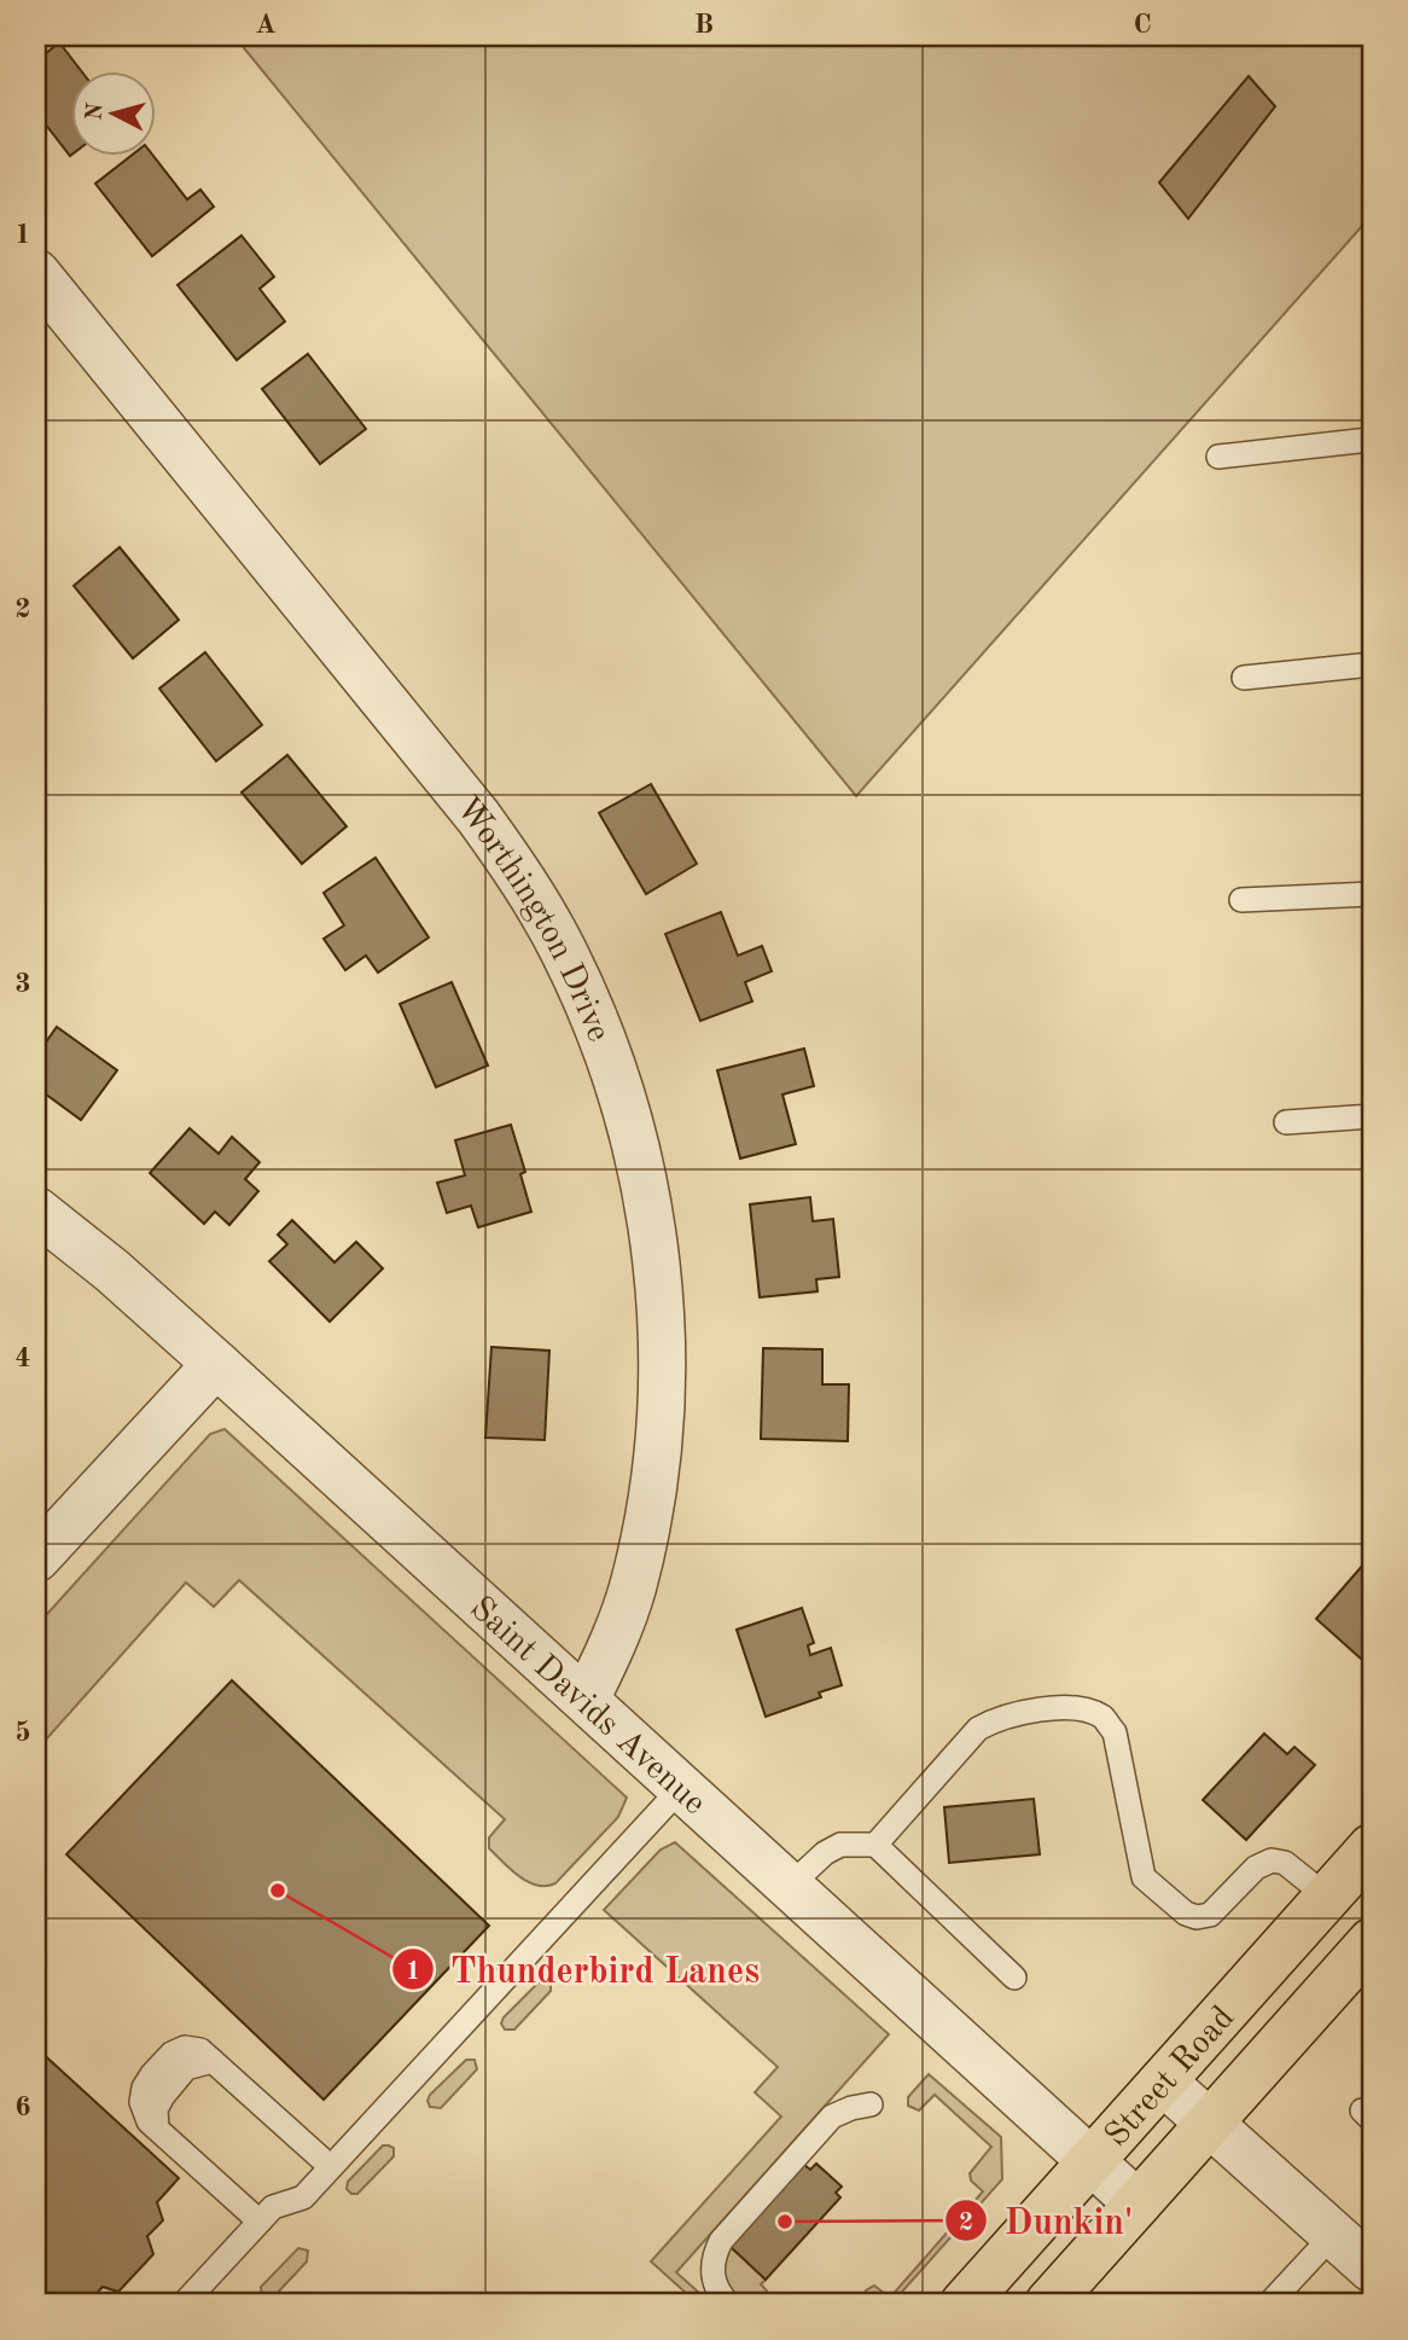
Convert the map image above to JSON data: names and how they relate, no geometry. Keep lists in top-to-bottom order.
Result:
{
  "streets": {
    "main road": ["Street Road"],
    "street": ["Worthington Drive", "Saint Davids Avenue"]
  },
  "crossings": [
    ["Worthington Drive", "Saint Davids Avenue"],
    ["Saint Davids Avenue", "Street Road"]
  ],
  "places": ["Thunderbird Lanes", "Dunkin'"],
  "north": "left",
  "grid": {
    "columns": ["A", "B", "C"],
    "rows": [
      "1",
      "2",
      "3",
      "4",
      "5",
      "6"
    ]
  }
}
